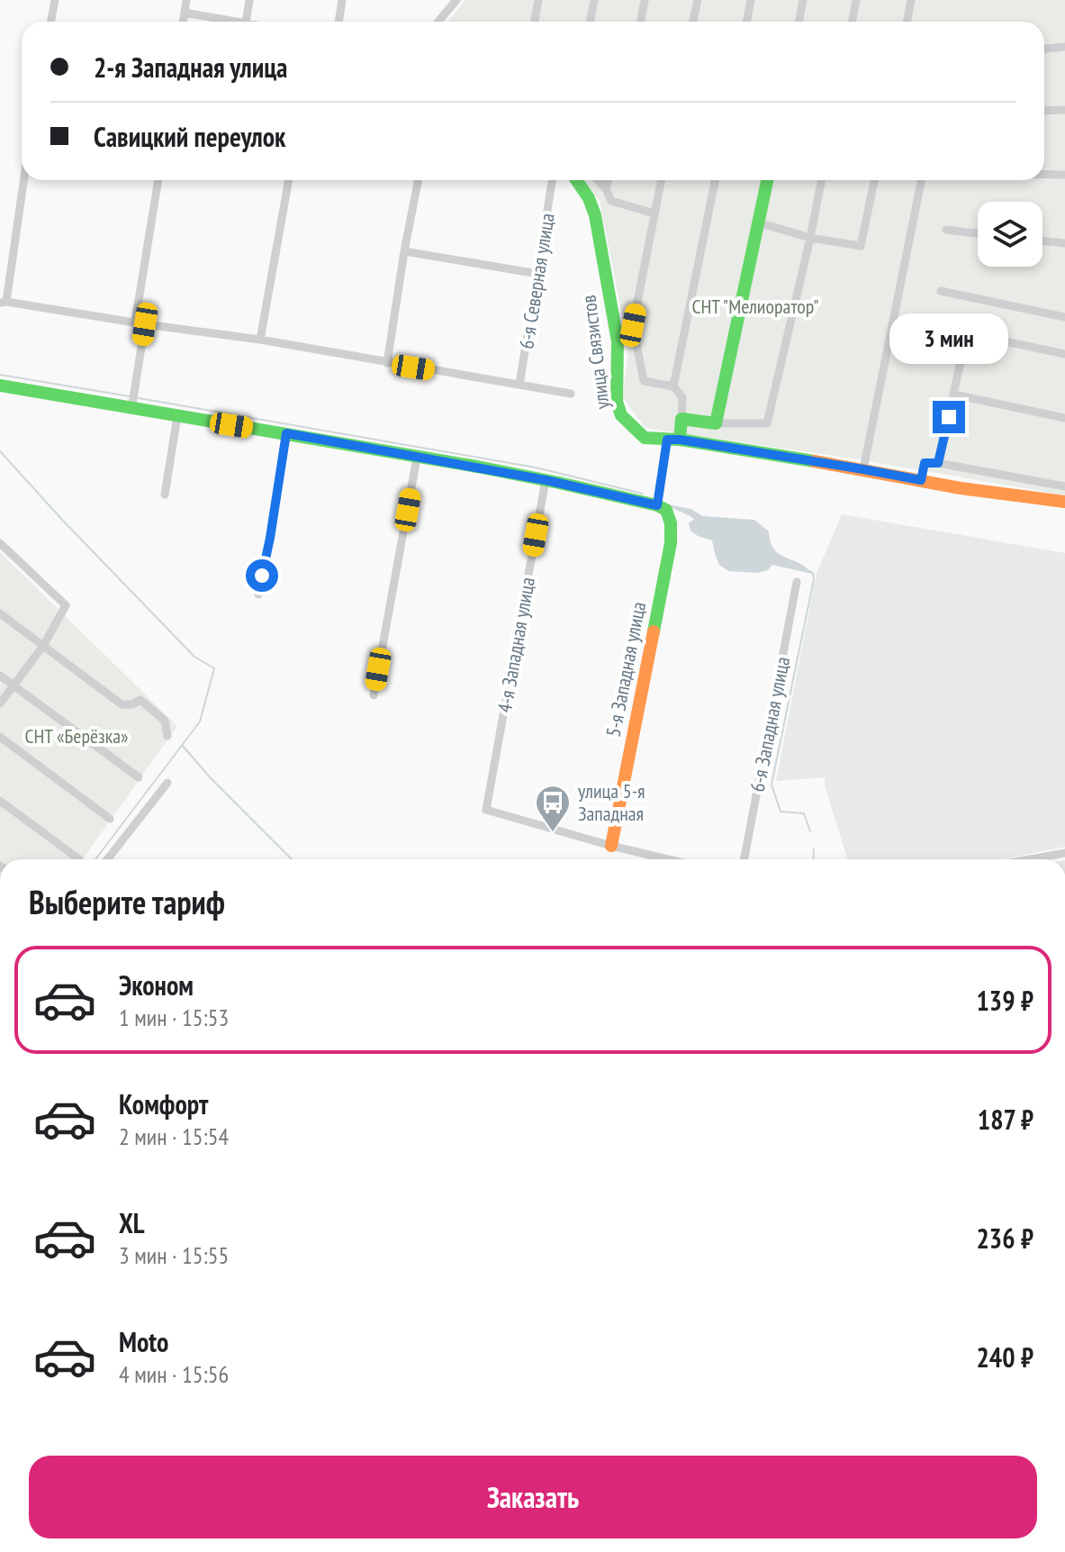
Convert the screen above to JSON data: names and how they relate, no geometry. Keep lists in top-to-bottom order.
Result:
{
  "streets": {
    "street": [
      "6-я Северная улица",
      "улица Связистов",
      "4-я Западная улица",
      "5-я Западная улица",
      "6-я Западная улица"
    ]
  },
  "crossings": [
    ["4-я Западная улица", "5-я Западная улица"]
  ],
  "parks": ["СНТ \"Мелиоратор\"", "СНТ «Берёзка»"],
  "places": {
    "bus stop": ["улица 5-я Западная"]
  },
  "page": {
    "banner": ["2-я Западная улица", "Савицкий переулок"],
    "bubble": "3 мин",
    "heading": "Выберите тариф",
    "list": [
      {
        "name": "Эконом",
        "note": "1 мин · 15:53",
        "value": "139 ₽"
      },
      {
        "name": "Комфорт",
        "note": "2 мин · 15:54",
        "value": "187 ₽"
      },
      {
        "name": "XL",
        "note": "3 мин · 15:55",
        "value": "236 ₽"
      },
      {
        "name": "Moto",
        "note": "4 мин · 15:56",
        "value": "240 ₽"
      }
    ],
    "buttons": "Заказать"
  }
}
